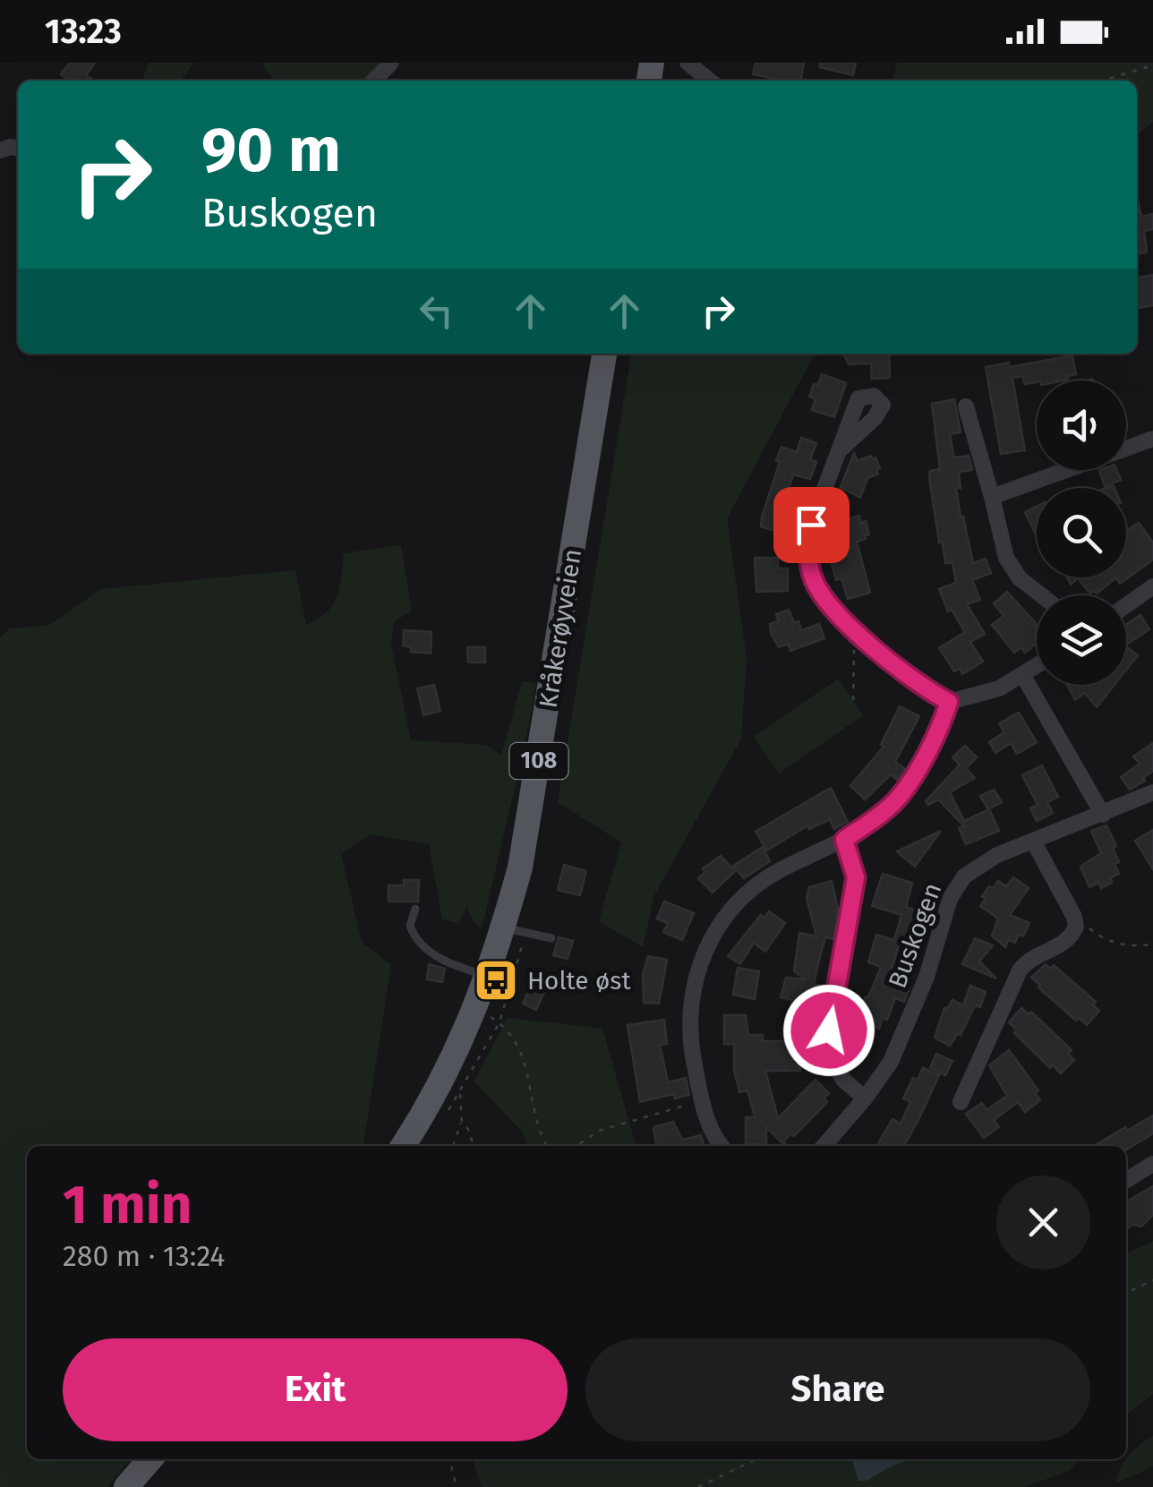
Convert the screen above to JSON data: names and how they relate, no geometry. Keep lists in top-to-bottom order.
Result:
{
  "streets": {
    "main road": ["Kråkerøyveien", "108"],
    "street": ["Buskogen"]
  },
  "places": {
    "bus stop": ["Holte øst"]
  },
  "page": {
    "status": "13:23",
    "turn": ["90 m", "Buskogen"],
    "heading": ["1 min", "280 m · 13:24"],
    "buttons": ["Exit", "Share"]
  }
}
